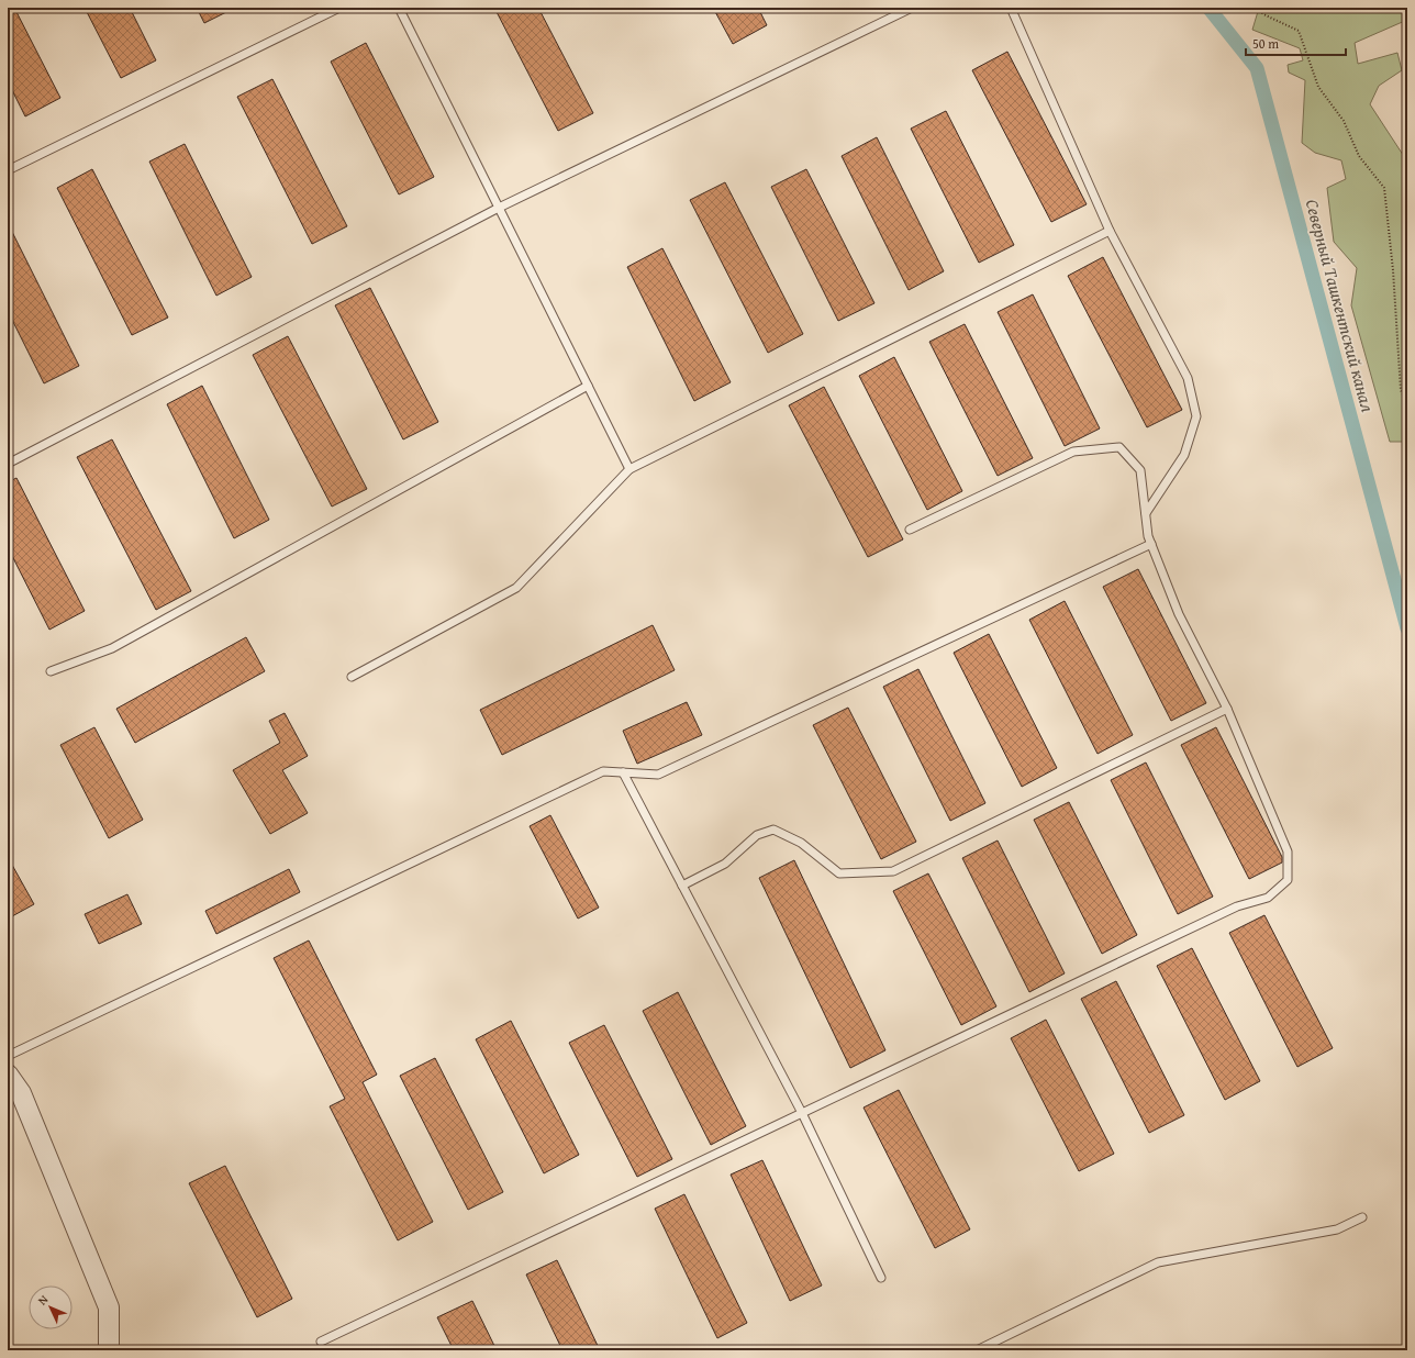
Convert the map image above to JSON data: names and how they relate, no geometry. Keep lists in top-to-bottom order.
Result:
{
  "water": ["Северный Ташкентский канал"],
  "scale_bar": "50 m",
  "north": "top left"
}
